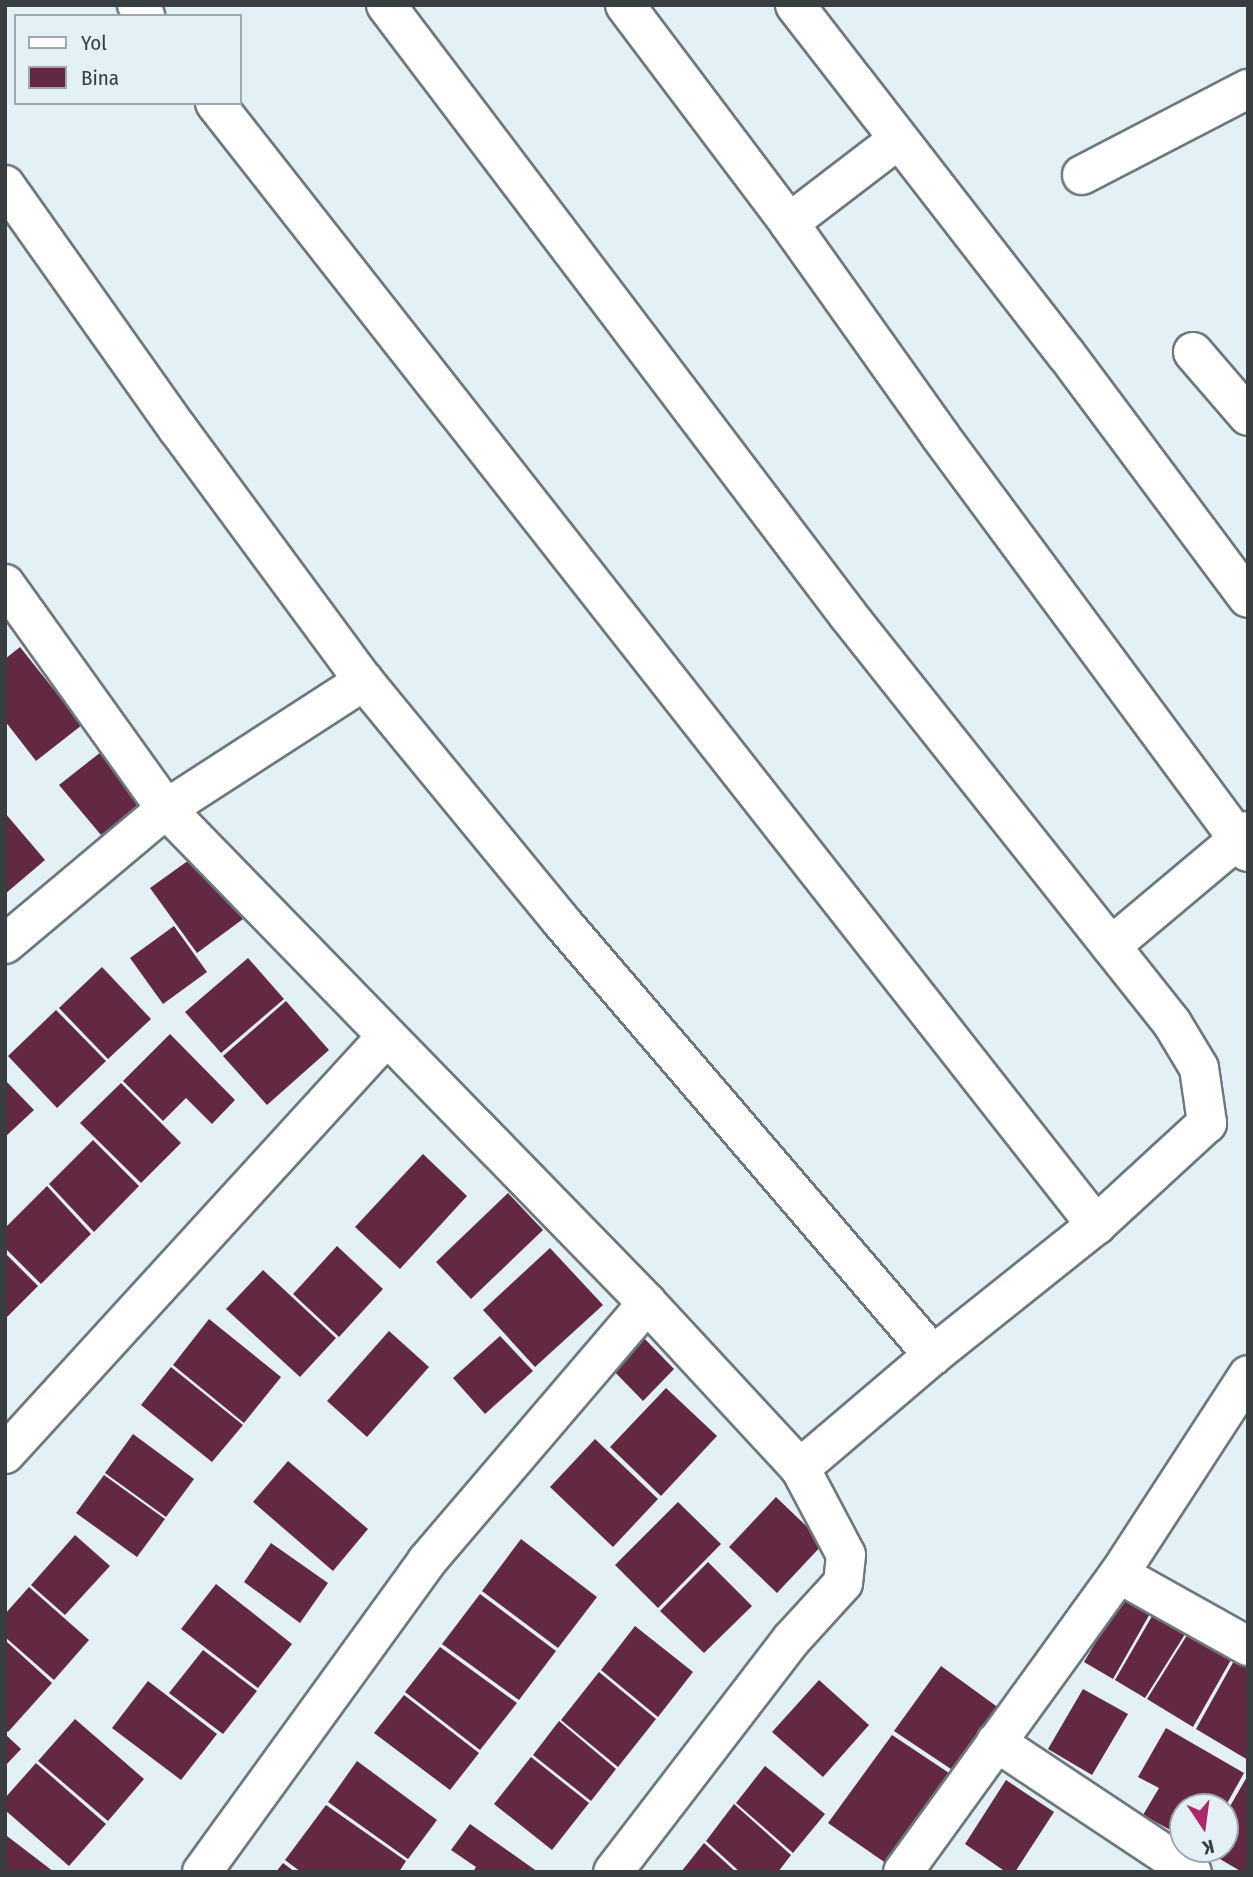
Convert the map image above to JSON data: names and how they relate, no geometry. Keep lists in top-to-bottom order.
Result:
{
  "legend": ["Yol", "Bina"],
  "north": "bottom"
}
